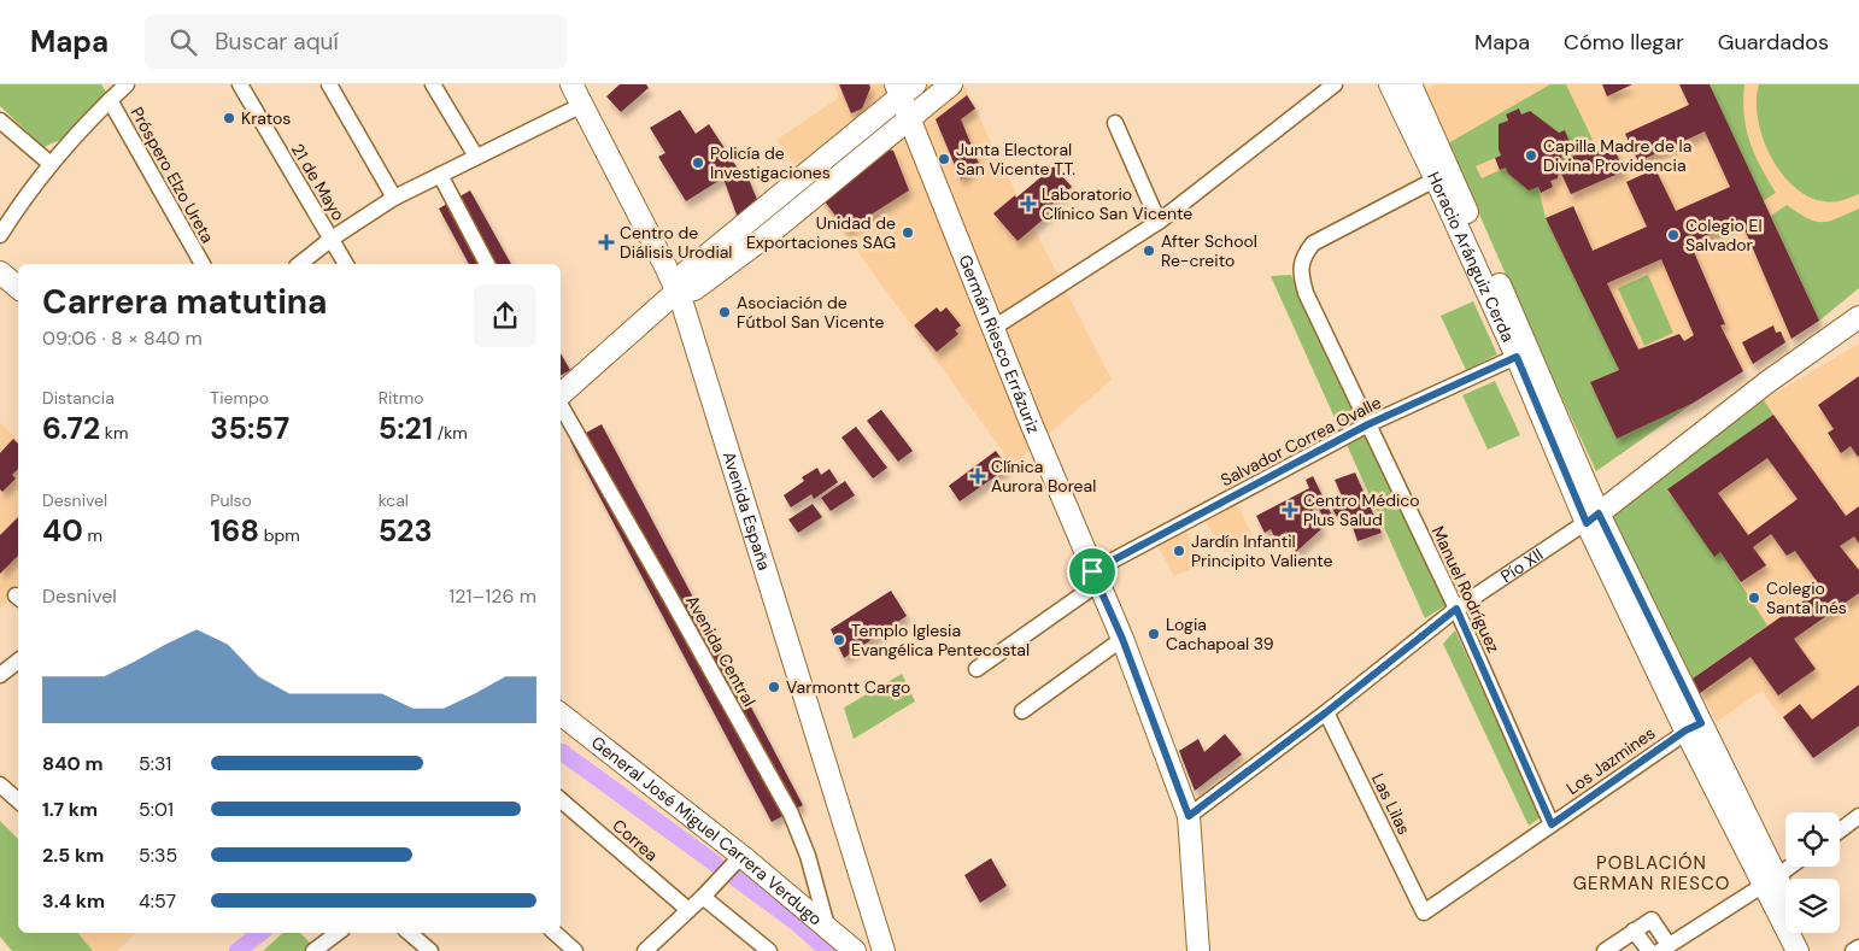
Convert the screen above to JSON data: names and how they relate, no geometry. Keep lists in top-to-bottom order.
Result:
{
  "streets": {
    "street": [
      "Próspero Elzo Ureta",
      "21 de Mayo",
      "Horacio Aránguiz Cerda",
      "Germán Riesco Errázuriz",
      "Salvador Correa Ovalle",
      "Avenida España",
      "Pío XII",
      "Manuel Rodríguez",
      "Avenida Central",
      "Los Jazmines",
      "Las Lilas",
      "General José Miguel Carrera Verdugo",
      "Correa"
    ]
  },
  "crossings": [
    ["Horacio Aránguiz Cerda", "Salvador Correa Ovalle"],
    ["Horacio Aránguiz Cerda", "Pío XII"],
    ["Horacio Aránguiz Cerda", "Manuel Rodríguez"],
    ["Horacio Aránguiz Cerda", "Los Jazmines"],
    ["Germán Riesco Errázuriz", "Salvador Correa Ovalle"],
    ["Germán Riesco Errázuriz", "Pío XII"],
    ["Salvador Correa Ovalle", "Manuel Rodríguez"],
    ["Pío XII", "Manuel Rodríguez"],
    ["Pío XII", "Las Lilas"],
    ["Manuel Rodríguez", "Los Jazmines"],
    ["Avenida Central", "General José Miguel Carrera Verdugo"],
    ["Los Jazmines", "Las Lilas"]
  ],
  "districts": ["POBLACIÓN GERMAN RIESCO"],
  "places": {
    "other": [
      "Kratos",
      "Capilla Madre de la Divina Providencia",
      "Junta Electoral San Vicente T.T.",
      "Policía de Investigaciones",
      "Unidad de Exportaciones SAG",
      "Colegio El Salvador",
      "After School Re-creito",
      "Asociación de Fútbol San Vicente",
      "Jardín Infantil Principito Valiente",
      "Colegio Santa Inés",
      "Logia Cachapoal 39",
      "Templo Iglesia Evangélica Pentecostal",
      "Varmontt Cargo"
    ],
    "health": [
      "Laboratorio Clínico San Vicente",
      "Centro de Diálisis Urodial",
      "Clínica Aurora Boreal",
      "Centro Médico Plus Salud"
    ]
  },
  "page": {
    "header": "Mapa",
    "search": "Buscar aquí",
    "nav": ["Mapa", "Cómo llegar", "Guardados"],
    "heading": ["Carrera matutina", "09:06 · 8 × 840 m"],
    "stats": [
      ["Distancia", "6.72 km"],
      ["Tiempo", "35:57"],
      ["Ritmo", "5:21 /km"],
      ["Desnivel", "40 m"],
      ["Pulso", "168 bpm"],
      ["kcal", "523"]
    ],
    "chart": ["Desnivel", "121–126 m"],
    "list": [
      {
        "name": "840 m",
        "note": "5:31"
      },
      {
        "name": "1.7 km",
        "note": "5:01"
      },
      {
        "name": "2.5 km",
        "note": "5:35"
      },
      {
        "name": "3.4 km",
        "note": "4:57"
      }
    ]
  }
}
